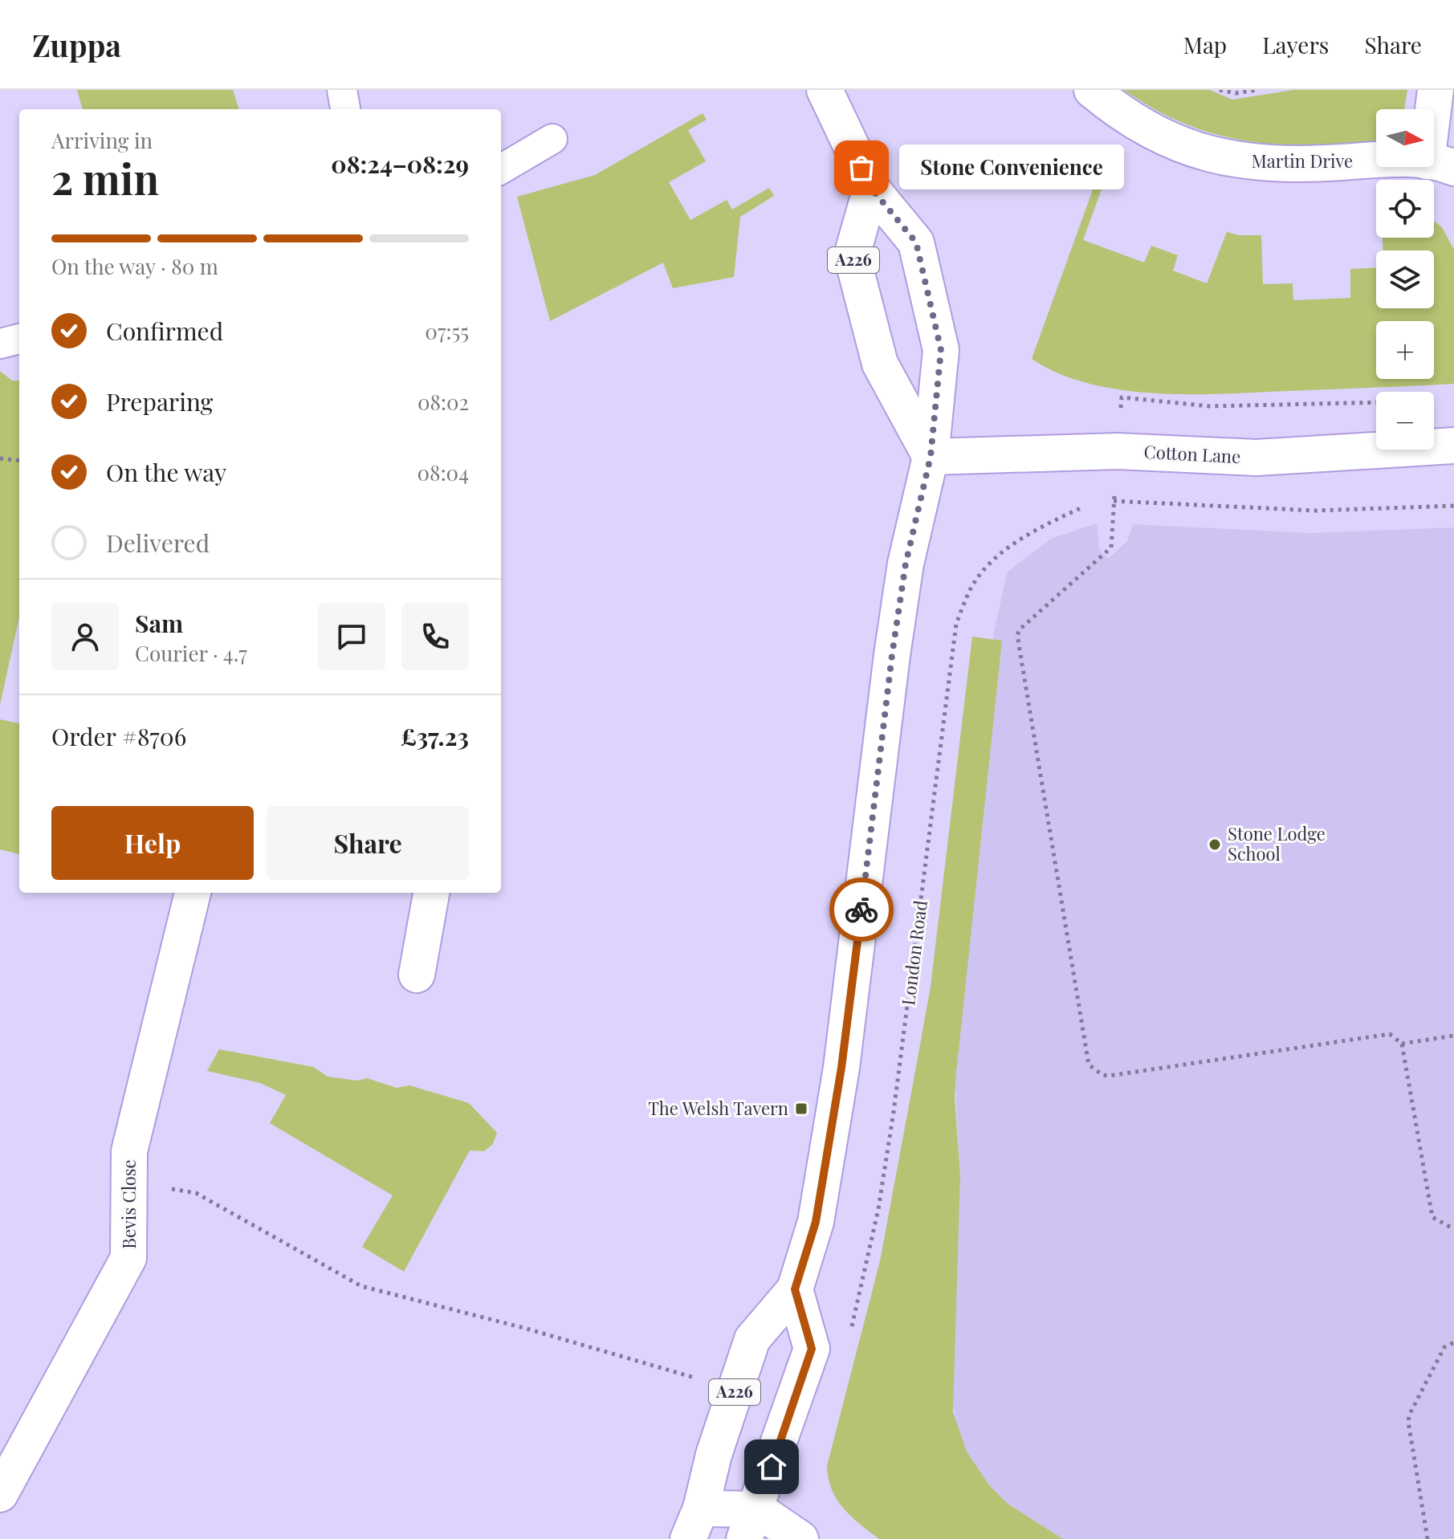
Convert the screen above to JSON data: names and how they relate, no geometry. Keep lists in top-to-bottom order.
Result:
{
  "streets": {
    "main road": [
      "Martin Drive",
      "A226",
      "Cotton Lane",
      "Bevis Close"
    ],
    "path": ["London Road"]
  },
  "crossings": [
    ["A226", "Cotton Lane"]
  ],
  "places": {
    "other": ["Stone Convenience", "Stone Lodge School"],
    "transit": ["The Welsh Tavern"]
  },
  "north": "right",
  "page": {
    "header": "Zuppa",
    "nav": ["Map", "Layers", "Share"],
    "map_buttons": ["+", "−"],
    "heading": ["2 min", "Arriving in", "08:24–08:29"],
    "panel": [
      "Sam",
      "Courier · 4.7",
      "Order #8706",
      "£37.23"
    ],
    "bubble": "Stone Convenience",
    "bar": "On the way · 80 m",
    "list": [
      ["Confirmed", "07:55"],
      ["Preparing", "08:02"],
      ["On the way", "08:04"],
      "Delivered"
    ],
    "buttons": ["Help", "Share"]
  }
}
